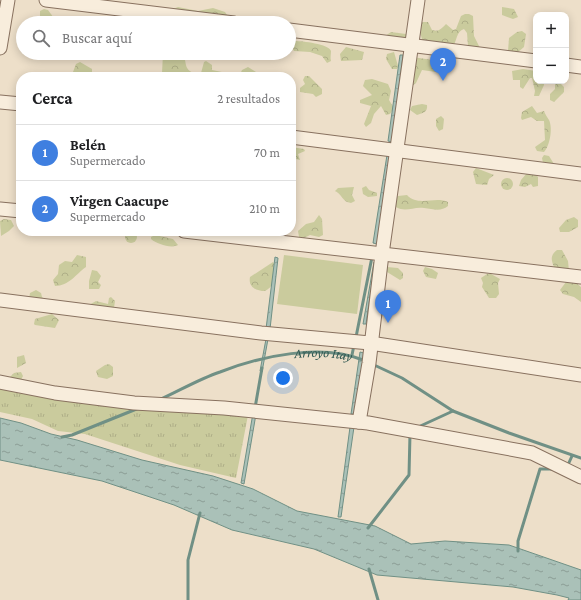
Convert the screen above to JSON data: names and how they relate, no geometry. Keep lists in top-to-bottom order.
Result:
{
  "water": ["Arroyo Itay"],
  "page": {
    "map_buttons": ["+", "−"],
    "search": "Buscar aquí",
    "pins": ["2", "1"],
    "heading": ["Cerca", "2 resultados"],
    "list": [
      {
        "mark": "1",
        "name": "Belén",
        "note": "Supermercado",
        "value": "70 m"
      },
      {
        "mark": "2",
        "name": "Virgen Caacupe",
        "note": "Supermercado",
        "value": "210 m"
      }
    ]
  }
}
